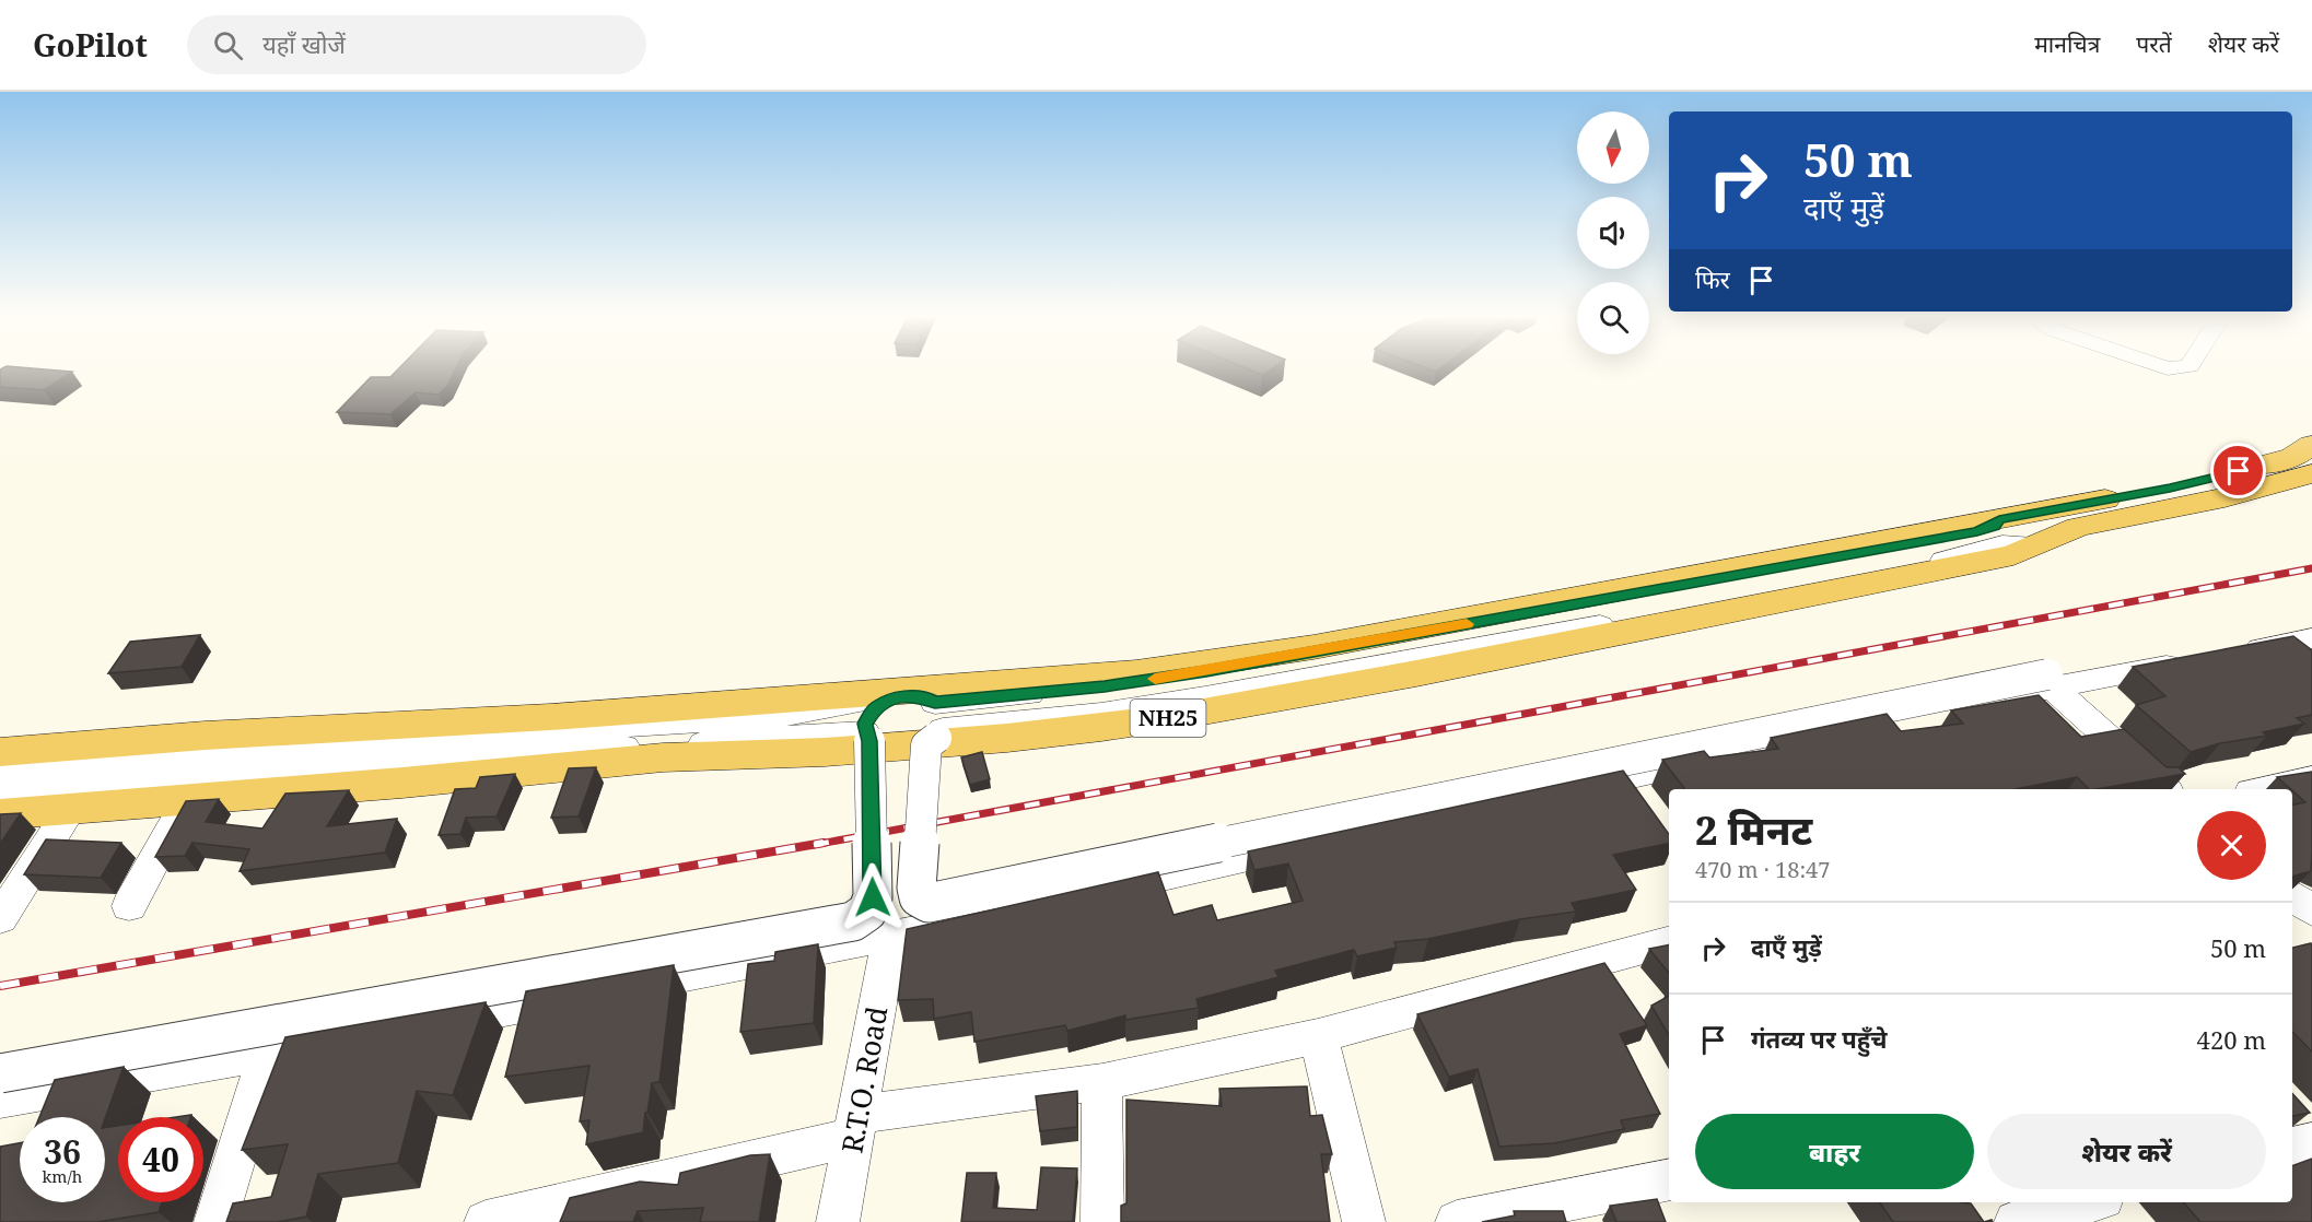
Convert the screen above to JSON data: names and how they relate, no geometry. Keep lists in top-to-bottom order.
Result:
{
  "streets": {
    "main road": ["NH25"],
    "street": ["R.T.O. Road"]
  },
  "north": "bottom",
  "page": {
    "header": "GoPilot",
    "search": "यहाँ खोजें",
    "nav": ["मानचित्र", "परतें", "शेयर करें"],
    "turn": ["50 m", "दाएँ मुड़ें"],
    "then": "फिर",
    "heading": ["2 मिनट", "470 m · 18:47"],
    "list": [
      {
        "name": "दाएँ मुड़ें",
        "value": "50 m"
      },
      {
        "name": "गंतव्य पर पहुँचे",
        "value": "420 m"
      }
    ],
    "buttons": ["बाहर", "शेयर करें"],
    "speed": "36 km/h",
    "limit": "40"
  }
}
